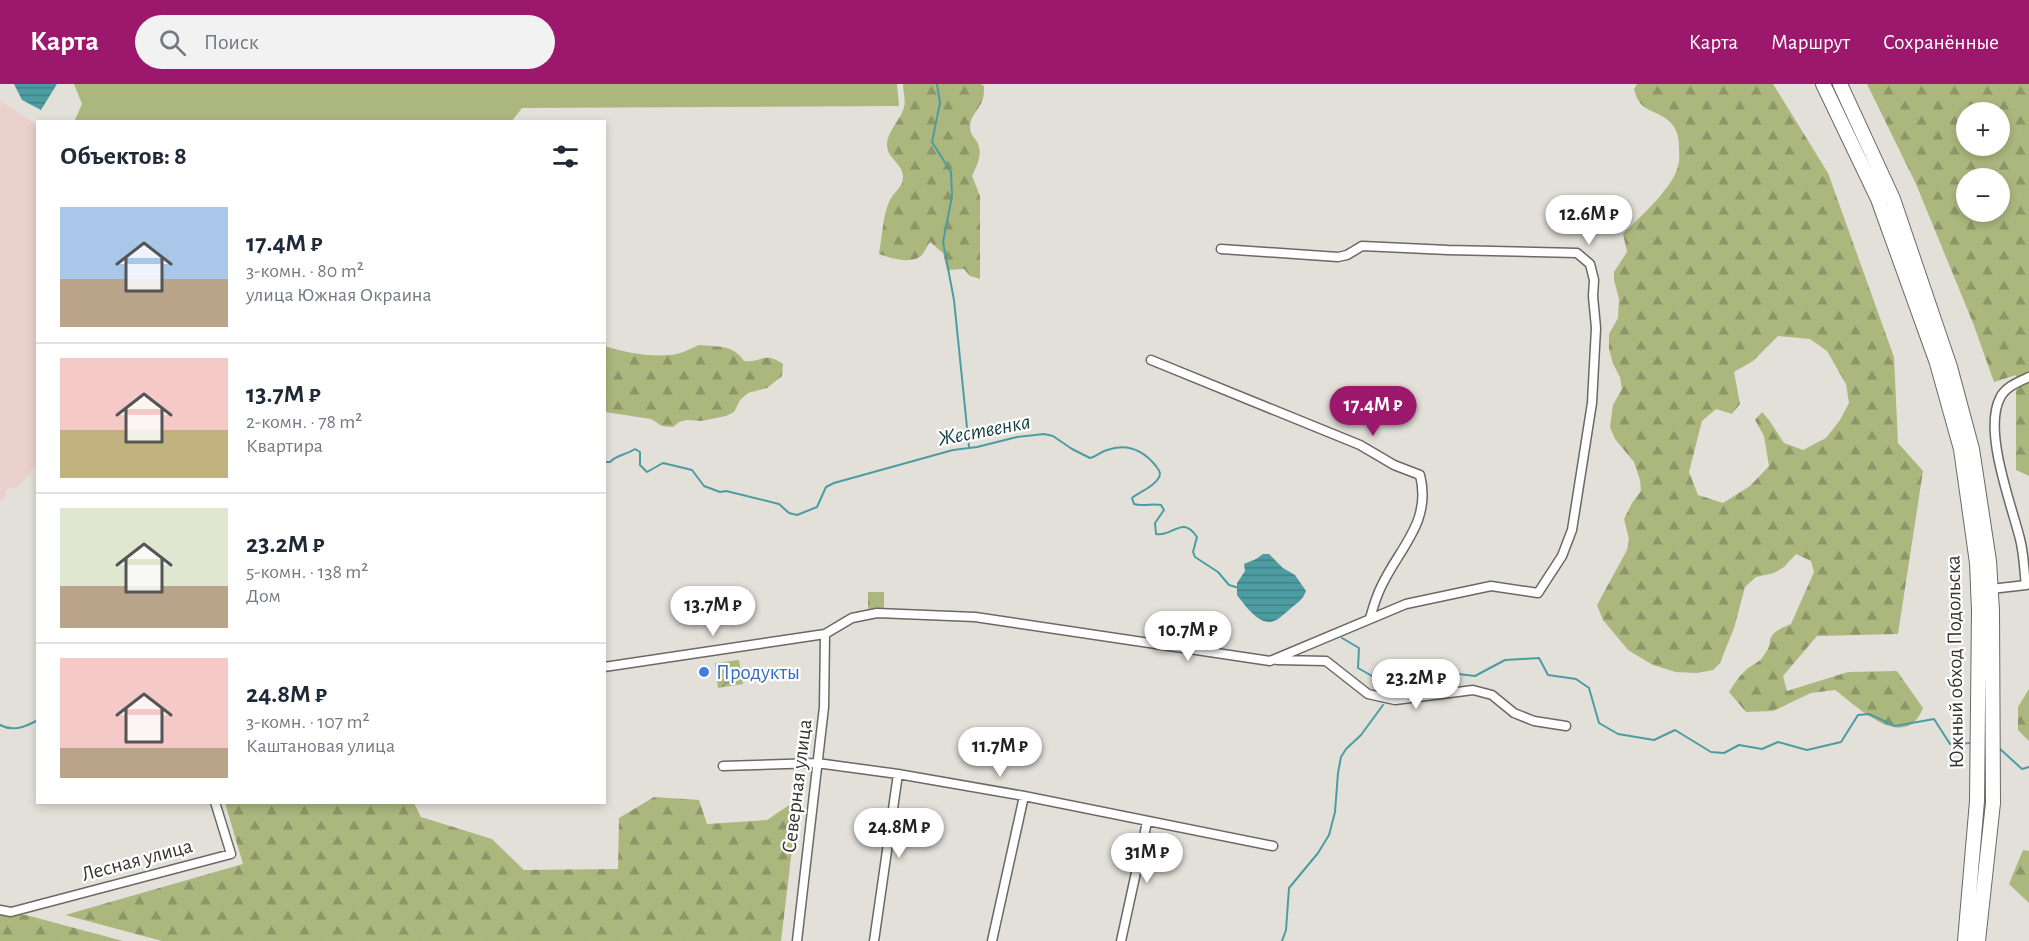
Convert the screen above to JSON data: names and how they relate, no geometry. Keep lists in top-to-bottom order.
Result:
{
  "streets": {
    "main road": ["Южный обход Подольска"],
    "street": ["Северная улица", "Лесная улица"]
  },
  "water": ["Жественка"],
  "places": ["Продукты"],
  "page": {
    "header": "Карта",
    "search": "Поиск",
    "nav": ["Карта", "Маршрут", "Сохранённые"],
    "map_buttons": ["+", "−"],
    "heading": "Объектов: 8",
    "list": [
      {
        "name": "17.4M ₽",
        "note": "3-комн. · 80 m² · улица Южная Окраина"
      },
      {
        "name": "13.7M ₽",
        "note": "2-комн. · 78 m² · Квартира"
      },
      {
        "name": "23.2M ₽",
        "note": "5-комн. · 138 m² · Дом"
      },
      {
        "name": "24.8M ₽",
        "note": "3-комн. · 107 m² · Каштановая улица"
      }
    ],
    "price": [
      "12.6M ₽",
      "17.4M ₽",
      "13.7M ₽",
      "10.7M ₽",
      "23.2M ₽",
      "11.7M ₽",
      "24.8M ₽",
      "31M ₽"
    ]
  }
}
